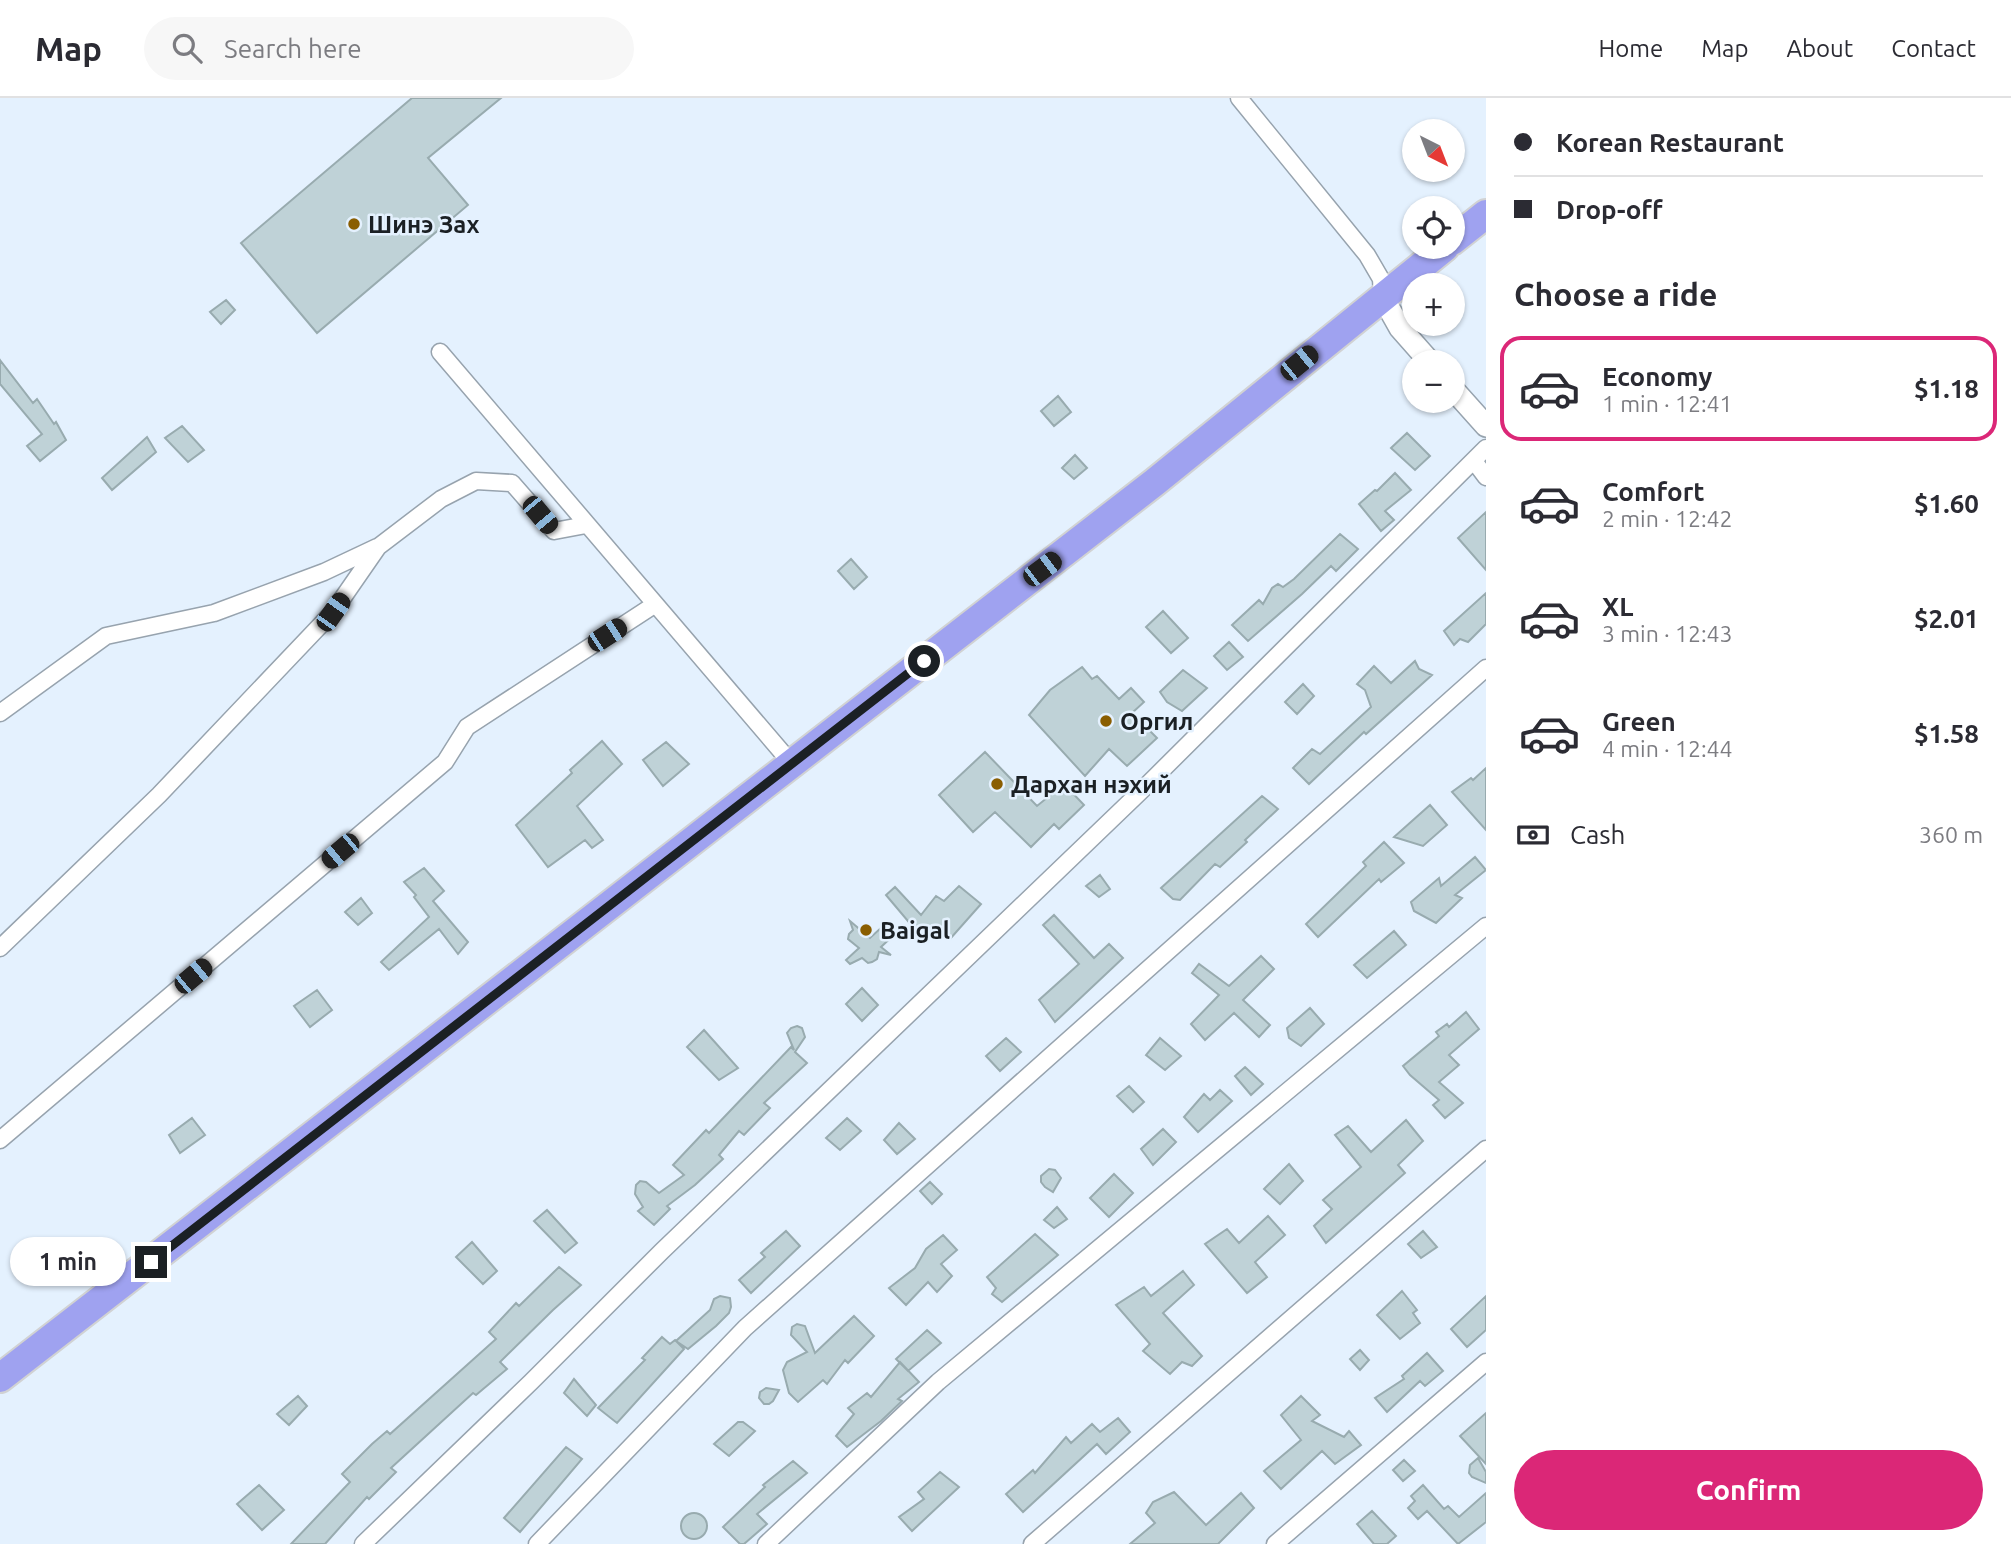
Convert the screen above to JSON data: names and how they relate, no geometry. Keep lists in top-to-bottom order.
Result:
{
  "places": [
    "Шинэ Зах",
    "Оргил",
    "Дархан нэхий",
    "Baigal"
  ],
  "north": "bottom right",
  "page": {
    "header": "Map",
    "search": "Search here",
    "nav": [
      "Home",
      "Map",
      "About",
      "Contact"
    ],
    "banner": ["Korean Restaurant", "Drop-off"],
    "map_buttons": ["+", "−"],
    "heading": "Choose a ride",
    "list": [
      {
        "name": "Economy",
        "note": "1 min · 12:41",
        "value": "$1.18"
      },
      {
        "name": "Comfort",
        "note": "2 min · 12:42",
        "value": "$1.60"
      },
      {
        "name": "XL",
        "note": "3 min · 12:43",
        "value": "$2.01"
      },
      {
        "name": "Green",
        "note": "4 min · 12:44",
        "value": "$1.58"
      }
    ],
    "pay": ["Cash", "360 m"],
    "bubble": "1 min",
    "buttons": "Confirm"
  }
}
